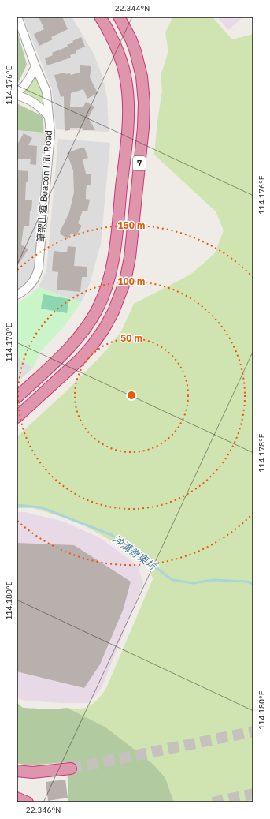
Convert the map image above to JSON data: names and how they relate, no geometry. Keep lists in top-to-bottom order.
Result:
{
  "streets": {
    "highway": ["7"],
    "street": ["筆架山道 Beacon Hill Road"]
  },
  "water": ["沖溝脊東坑"],
  "coordinates": [
    "22.344°N",
    "114.176°E",
    "114.178°E",
    "114.180°E",
    "22.346°N"
  ],
  "rings": ["150 m", "100 m", "50 m"]
}
